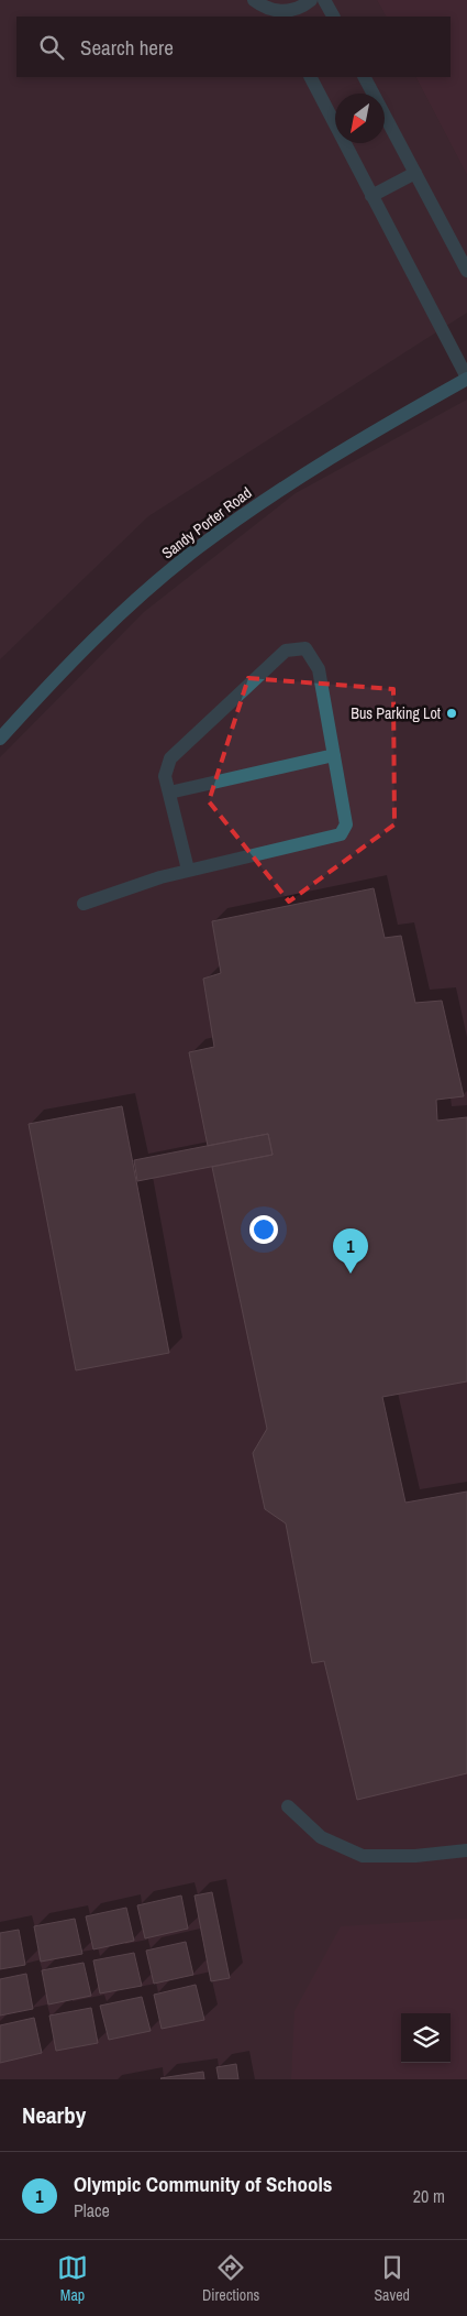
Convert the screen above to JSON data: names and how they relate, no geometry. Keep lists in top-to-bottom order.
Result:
{
  "streets": {
    "street": ["Sandy Porter Road"]
  },
  "places": ["Bus Parking Lot"],
  "north": "bottom left",
  "page": {
    "search": "Search here",
    "pins": "1",
    "heading": "Nearby",
    "list": [
      {
        "mark": "1",
        "name": "Olympic Community of Schools",
        "note": "Place",
        "value": "20 m"
      }
    ],
    "nav": ["Map", "Directions", "Saved"]
  }
}
